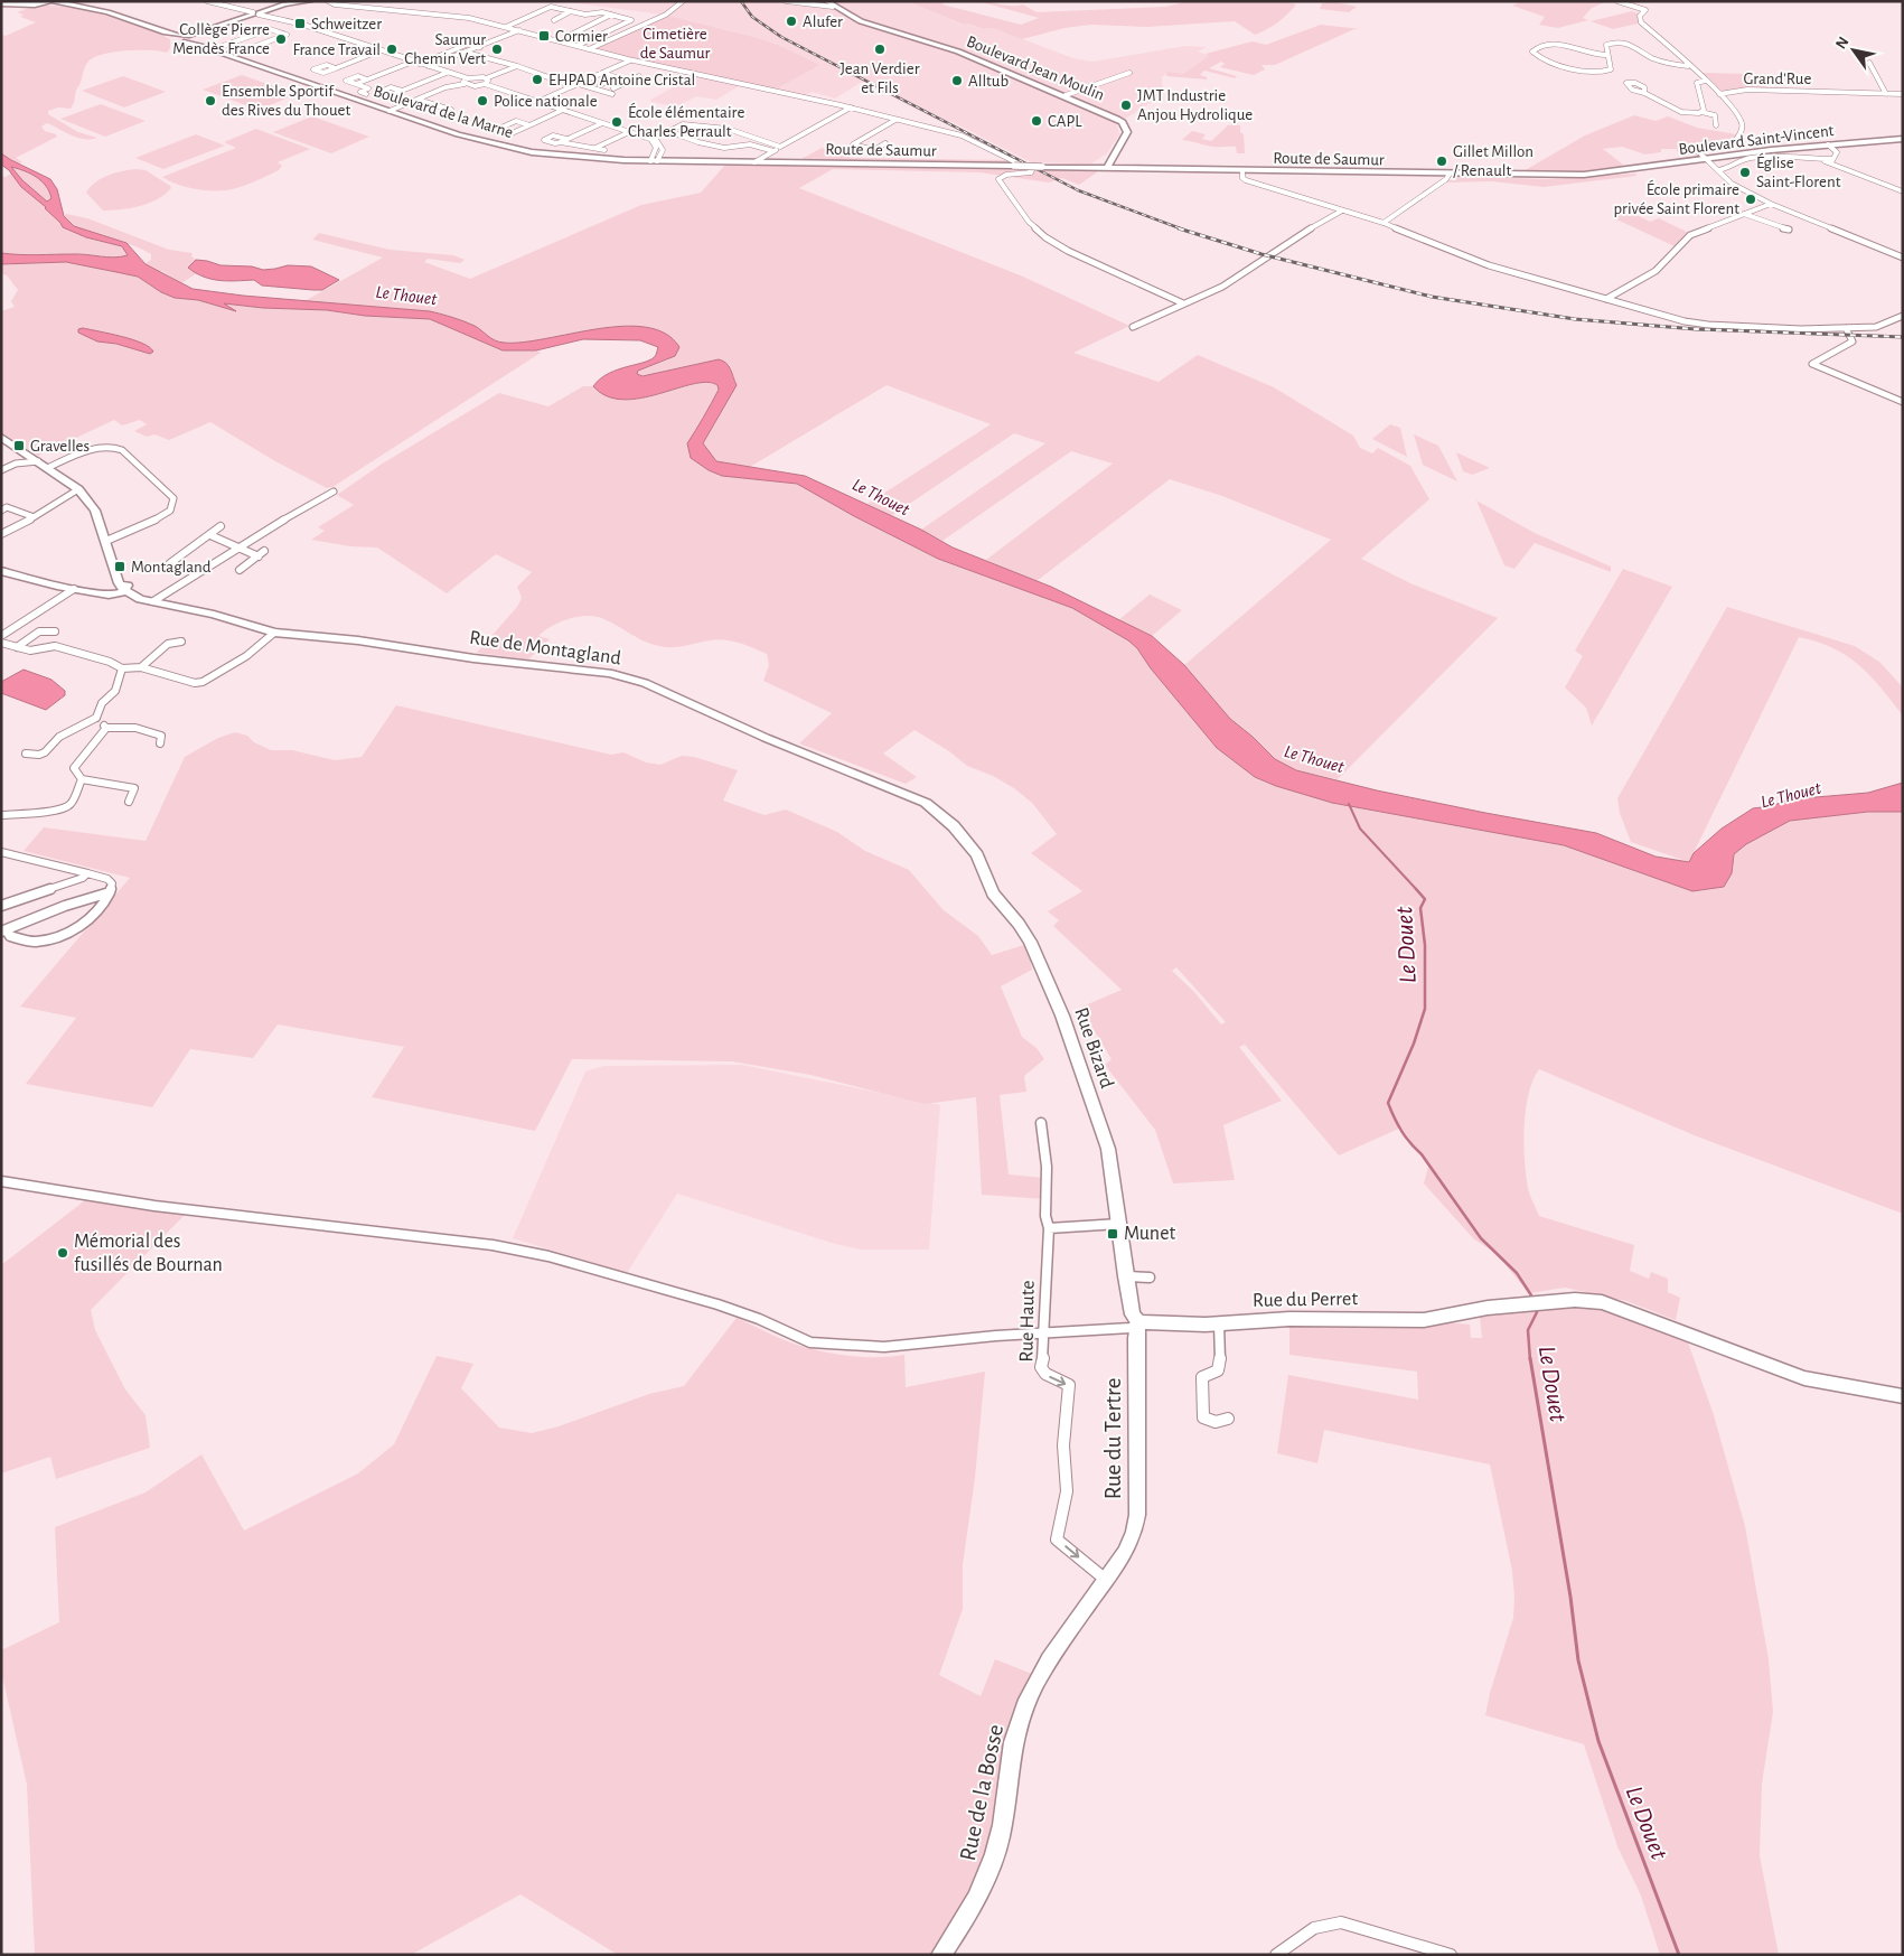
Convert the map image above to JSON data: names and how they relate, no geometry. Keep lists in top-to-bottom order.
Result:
{
  "streets": {
    "main road": ["Boulevard de la Marne"],
    "street": [
      "Boulevard Jean Moulin",
      "Grand'Rue",
      "Boulevard Saint-Vincent",
      "Route de Saumur",
      "Rue de Montagland",
      "Rue Bizard",
      "Rue du Perret",
      "Rue Haute",
      "Rue du Tertre",
      "Rue de la Bosse"
    ]
  },
  "crossings": [
    ["Boulevard Jean Moulin", "Route de Saumur"],
    ["Boulevard de la Marne", "Route de Saumur"],
    ["Boulevard Saint-Vincent", "Route de Saumur"],
    ["Rue de Montagland", "Rue Bizard"],
    ["Rue Bizard", "Rue du Perret"],
    ["Rue Bizard", "Rue du Tertre"],
    ["Rue du Perret", "Rue du Tertre"],
    ["Rue Haute", "Rue du Tertre"],
    ["Rue Haute", "Rue de la Bosse"],
    ["Rue du Tertre", "Rue de la Bosse"]
  ],
  "one_way": ["Rue Haute"],
  "water": ["Le Thouet", "Le Douet"],
  "parks": ["Cimetière de Saumur"],
  "places": {
    "other": [
      "Alufer",
      "Collège Pierre Mendès France",
      "France Travail",
      "Saumur Chemin Vert",
      "Jean Verdier et Fils",
      "EHPAD Antoine Cristal",
      "Alltub",
      "Ensemble Sportif des Rives du Thouet",
      "Police nationale",
      "JMT Industrie Anjou Hydrolique",
      "CAPL",
      "École élémentaire Charles Perrault",
      "Gillet Millon / Renault",
      "Église Saint-Florent",
      "École primaire privée Saint Florent",
      "Mémorial des fusillés de Bournan"
    ],
    "transit": [
      "Schweitzer",
      "Cormier",
      "Gravelles",
      "Montagland",
      "Munet"
    ]
  },
  "north": "top left"
}
